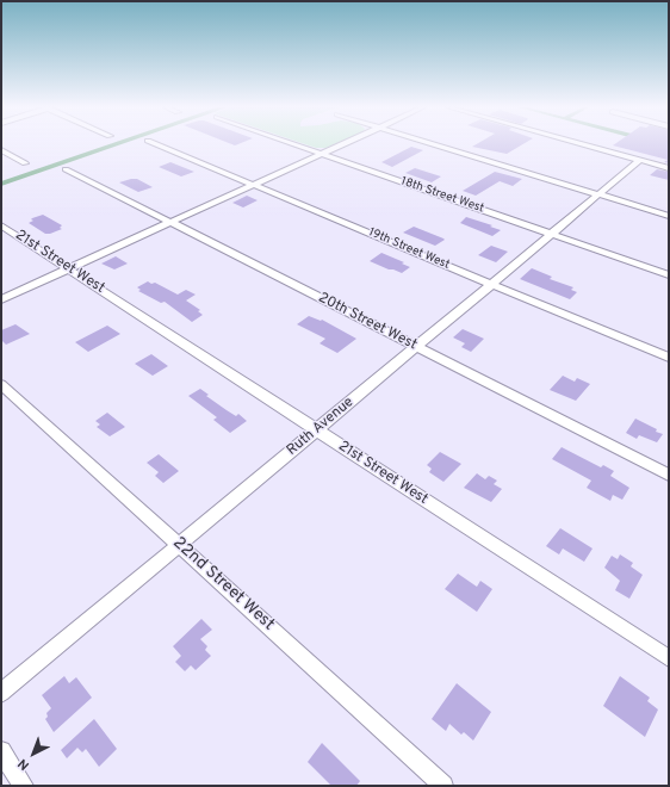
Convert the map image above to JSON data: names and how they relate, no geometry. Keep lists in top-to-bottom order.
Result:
{
  "streets": {
    "street": [
      "18th Street West",
      "19th Street West",
      "21st Street West",
      "20th Street West",
      "Ruth Avenue",
      "22nd Street West"
    ]
  },
  "crossings": [
    ["18th Street West", "Ruth Avenue"],
    ["19th Street West", "Ruth Avenue"],
    ["21st Street West", "Ruth Avenue"],
    ["20th Street West", "Ruth Avenue"],
    ["Ruth Avenue", "22nd Street West"]
  ],
  "north": "bottom left"
}
